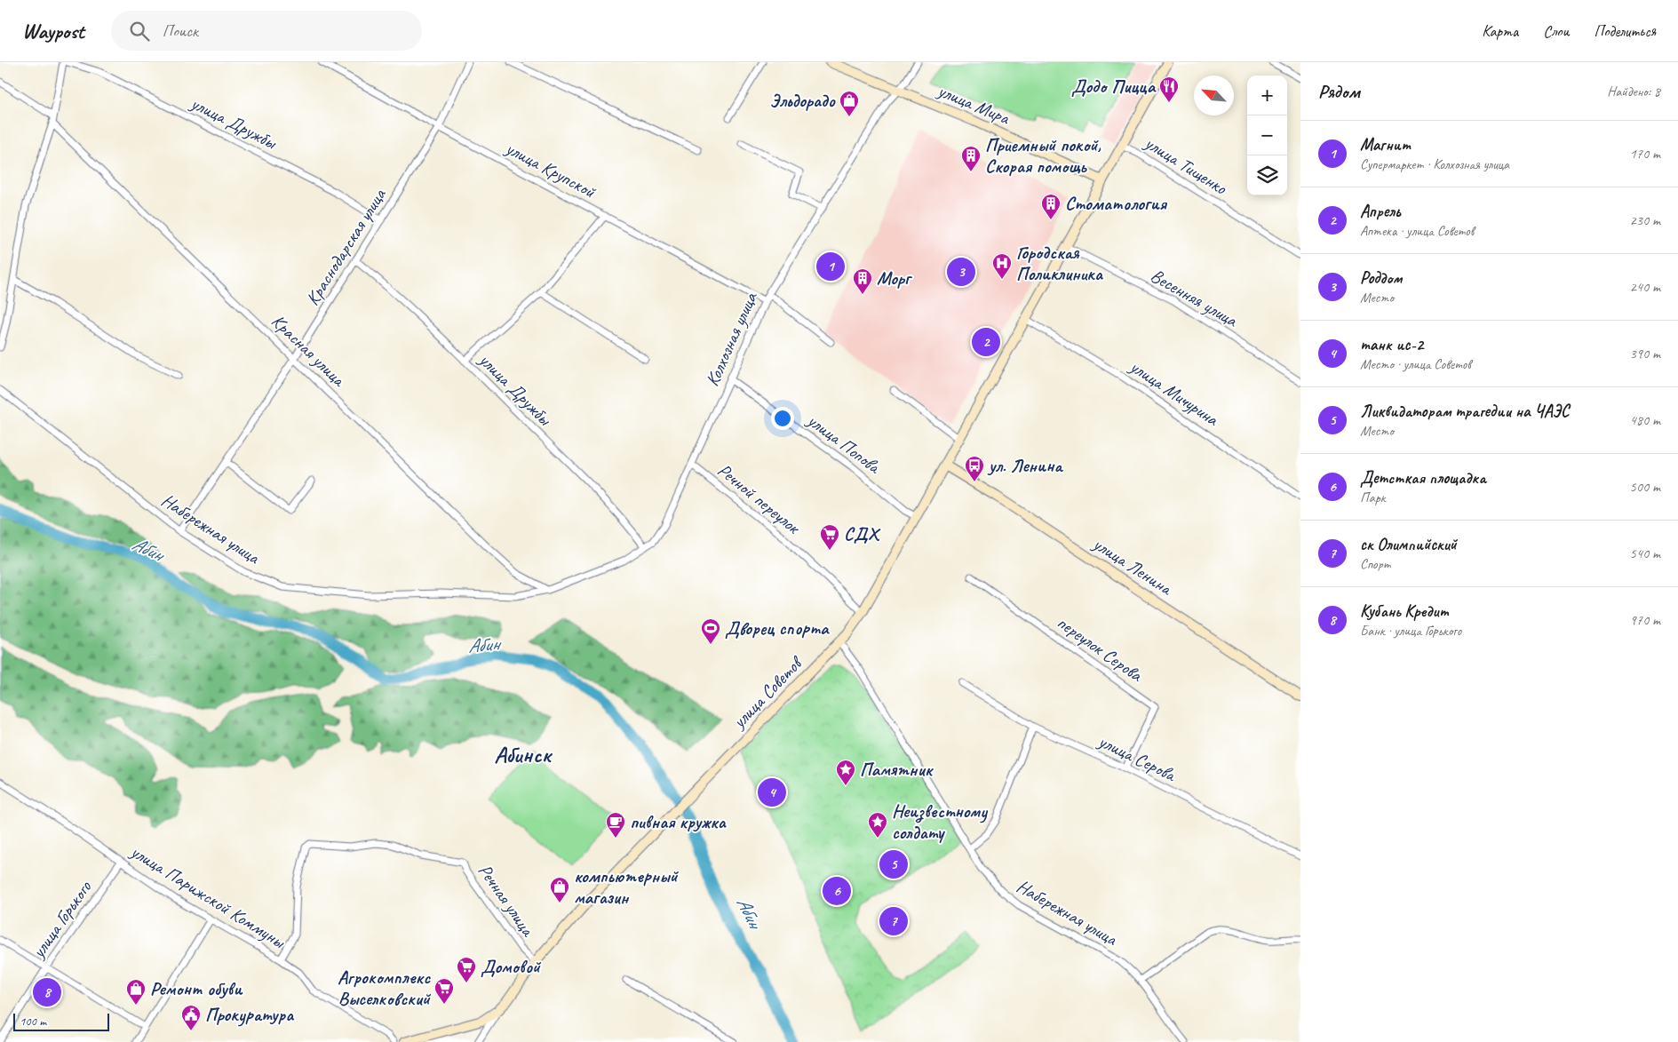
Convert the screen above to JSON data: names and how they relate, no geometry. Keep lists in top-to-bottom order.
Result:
{
  "streets": {
    "main road": ["улица Мира", "улица Ленина", "улица Советов"],
    "street": [
      "улица Дружбы",
      "улица Тищенко",
      "улица Крупской",
      "Краснодарская улица",
      "Весенняя улица",
      "Колхозная улица",
      "Красная улица",
      "улица Мичурина",
      "улица Попова",
      "Речной переулок",
      "Набережная улица",
      "переулок Серова",
      "улица Серова",
      "улица Парижской Коммуны",
      "Речная улица",
      "улица Горького"
    ]
  },
  "crossings": [
    ["улица Мира", "Колхозная улица"],
    ["улица Мира", "улица Советов"],
    ["улица Дружбы", "Краснодарская улица"],
    ["улица Дружбы", "Колхозная улица"],
    ["улица Тищенко", "улица Советов"],
    ["улица Крупской", "Краснодарская улица"],
    ["улица Крупской", "Колхозная улица"],
    ["Краснодарская улица", "Красная улица"],
    ["Краснодарская улица", "Набережная улица"],
    ["Весенняя улица", "улица Советов"],
    ["Колхозная улица", "Красная улица"],
    ["Колхозная улица", "улица Попова"],
    ["Колхозная улица", "Речной переулок"],
    ["Колхозная улица", "Набережная улица"],
    ["Красная улица", "Набережная улица"],
    ["улица Мичурина", "улица Советов"],
    ["улица Попова", "улица Советов"],
    ["Речной переулок", "улица Советов"],
    ["Набережная улица", "улица Советов"],
    ["улица Ленина", "улица Советов"],
    ["переулок Серова", "улица Серова"],
    ["улица Советов", "Речная улица"],
    ["улица Парижской Коммуны", "Речная улица"],
    ["улица Парижской Коммуны", "улица Горького"]
  ],
  "districts": ["Абинск"],
  "water": ["Абин"],
  "places": {
    "restaurant": ["Додо Пицца"],
    "shop": ["Эльдорадо", "компьютерный магазин", "Ремонт обуви"],
    "building": ["Приемный покой, Скорая помощь", "Стоматология", "Морг"],
    "hospital": ["Городская Поликлиника"],
    "bus stop": ["ул. Ленина"],
    "supermarket": ["СДХ", "Домовой", "Агрокомплекс Выселковский"],
    "sports": ["Дворец спорта"],
    "place": ["Памятник", "Неизвестному солдату"],
    "cafe": ["пивная кружка"],
    "public building": ["Прокуратура"]
  },
  "scale_bar": "100 m",
  "north": "top left",
  "page": {
    "header": "Waypost",
    "search": "Поиск",
    "nav": ["Карта", "Слои", "Поделиться"],
    "heading": ["Рядом", "Найдено: 8"],
    "map_buttons": ["+", "−"],
    "list": [
      {
        "mark": "1",
        "name": "Магнит",
        "note": "Супермаркет · Колхозная улица",
        "value": "170 m"
      },
      {
        "mark": "2",
        "name": "Апрель",
        "note": "Аптека · улица Советов",
        "value": "230 m"
      },
      {
        "mark": "3",
        "name": "Роддом",
        "note": "Место",
        "value": "240 m"
      },
      {
        "mark": "4",
        "name": "танк ис-2",
        "note": "Место · улица Советов",
        "value": "390 m"
      },
      {
        "mark": "5",
        "name": "Ликвидаторам трагедии на ЧАЭС",
        "note": "Место",
        "value": "480 m"
      },
      {
        "mark": "6",
        "name": "Детсткая площадка",
        "note": "Парк",
        "value": "500 m"
      },
      {
        "mark": "7",
        "name": "ск Олимпийский",
        "note": "Спорт",
        "value": "540 m"
      },
      {
        "mark": "8",
        "name": "Кубань Кредит",
        "note": "Банк · улица Горького",
        "value": "970 m"
      }
    ],
    "pins": [
      "1",
      "3",
      "2",
      "4",
      "5",
      "6",
      "7",
      "8"
    ],
    "scale": "100 m"
  }
}
